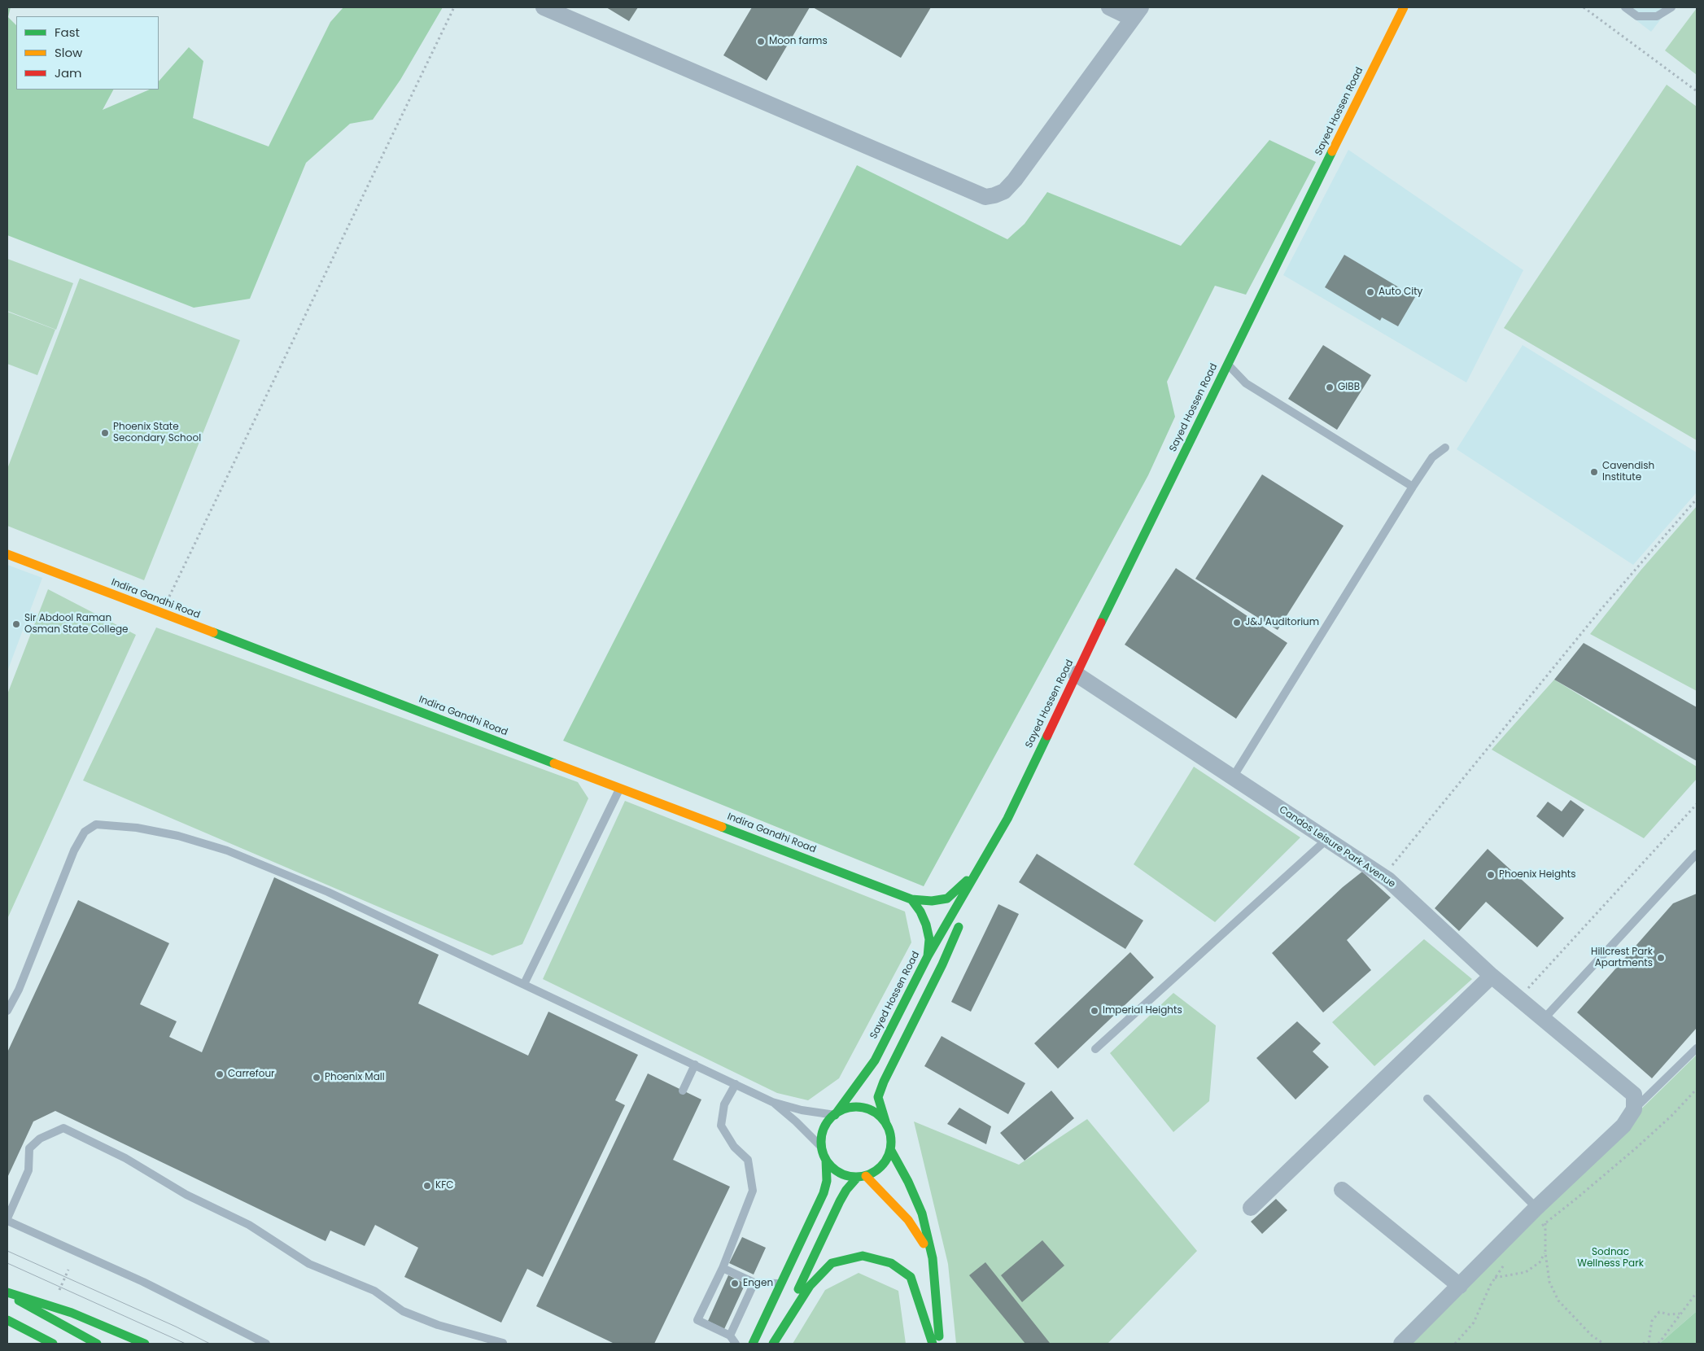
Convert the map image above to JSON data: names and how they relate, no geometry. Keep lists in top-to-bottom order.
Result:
{
  "streets": {
    "main road": ["Sayed Hossen Road", "Indira Gandhi Road"],
    "street": ["Candos Leisure Park Avenue"]
  },
  "crossings": [
    ["Sayed Hossen Road", "Indira Gandhi Road"],
    ["Sayed Hossen Road", "Candos Leisure Park Avenue"]
  ],
  "parks": ["Sodnac Wellness Park"],
  "places": [
    "Moon farms",
    "Auto City",
    "GIBB",
    "Phoenix State Secondary School",
    "Cavendish Institute",
    "J&J Auditorium",
    "Sir Abdool Raman Osman State College",
    "Phoenix Heights",
    "Hillcrest Park Apartments",
    "Imperial Heights",
    "Carrefour",
    "Phoenix Mall",
    "KFC",
    "Engen"
  ],
  "legend": ["Fast", "Slow", "Jam"]
}
